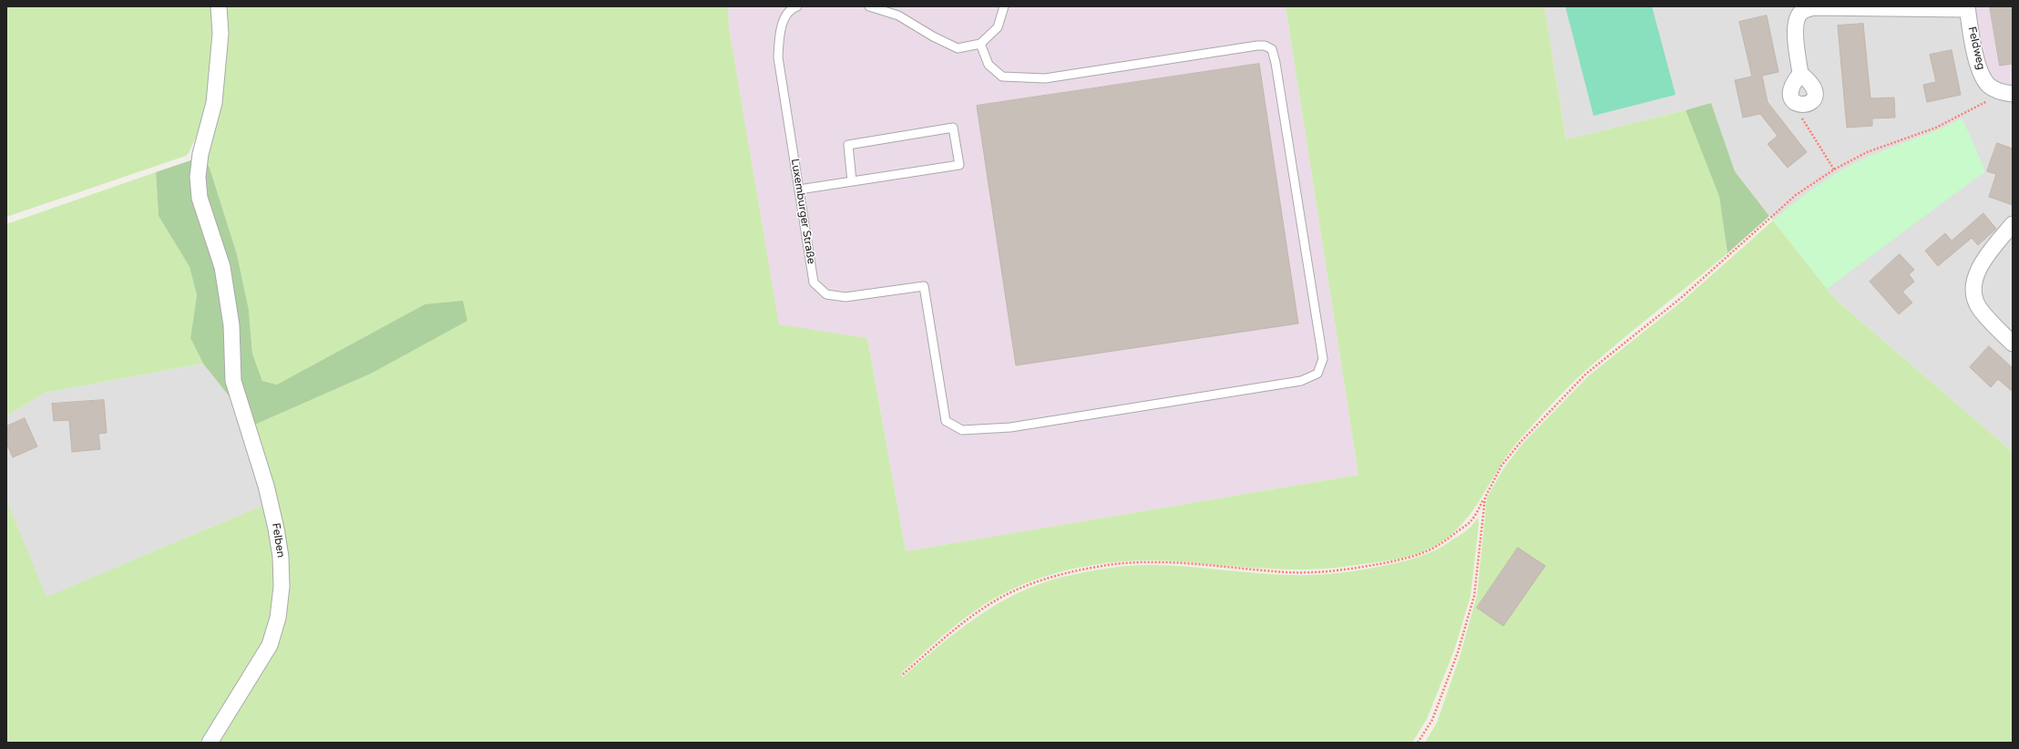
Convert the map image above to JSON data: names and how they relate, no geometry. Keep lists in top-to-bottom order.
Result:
{
  "streets": {
    "street": ["Feldweg", "Felben"],
    "lane": ["Luxemburger Straße"]
  }
}
